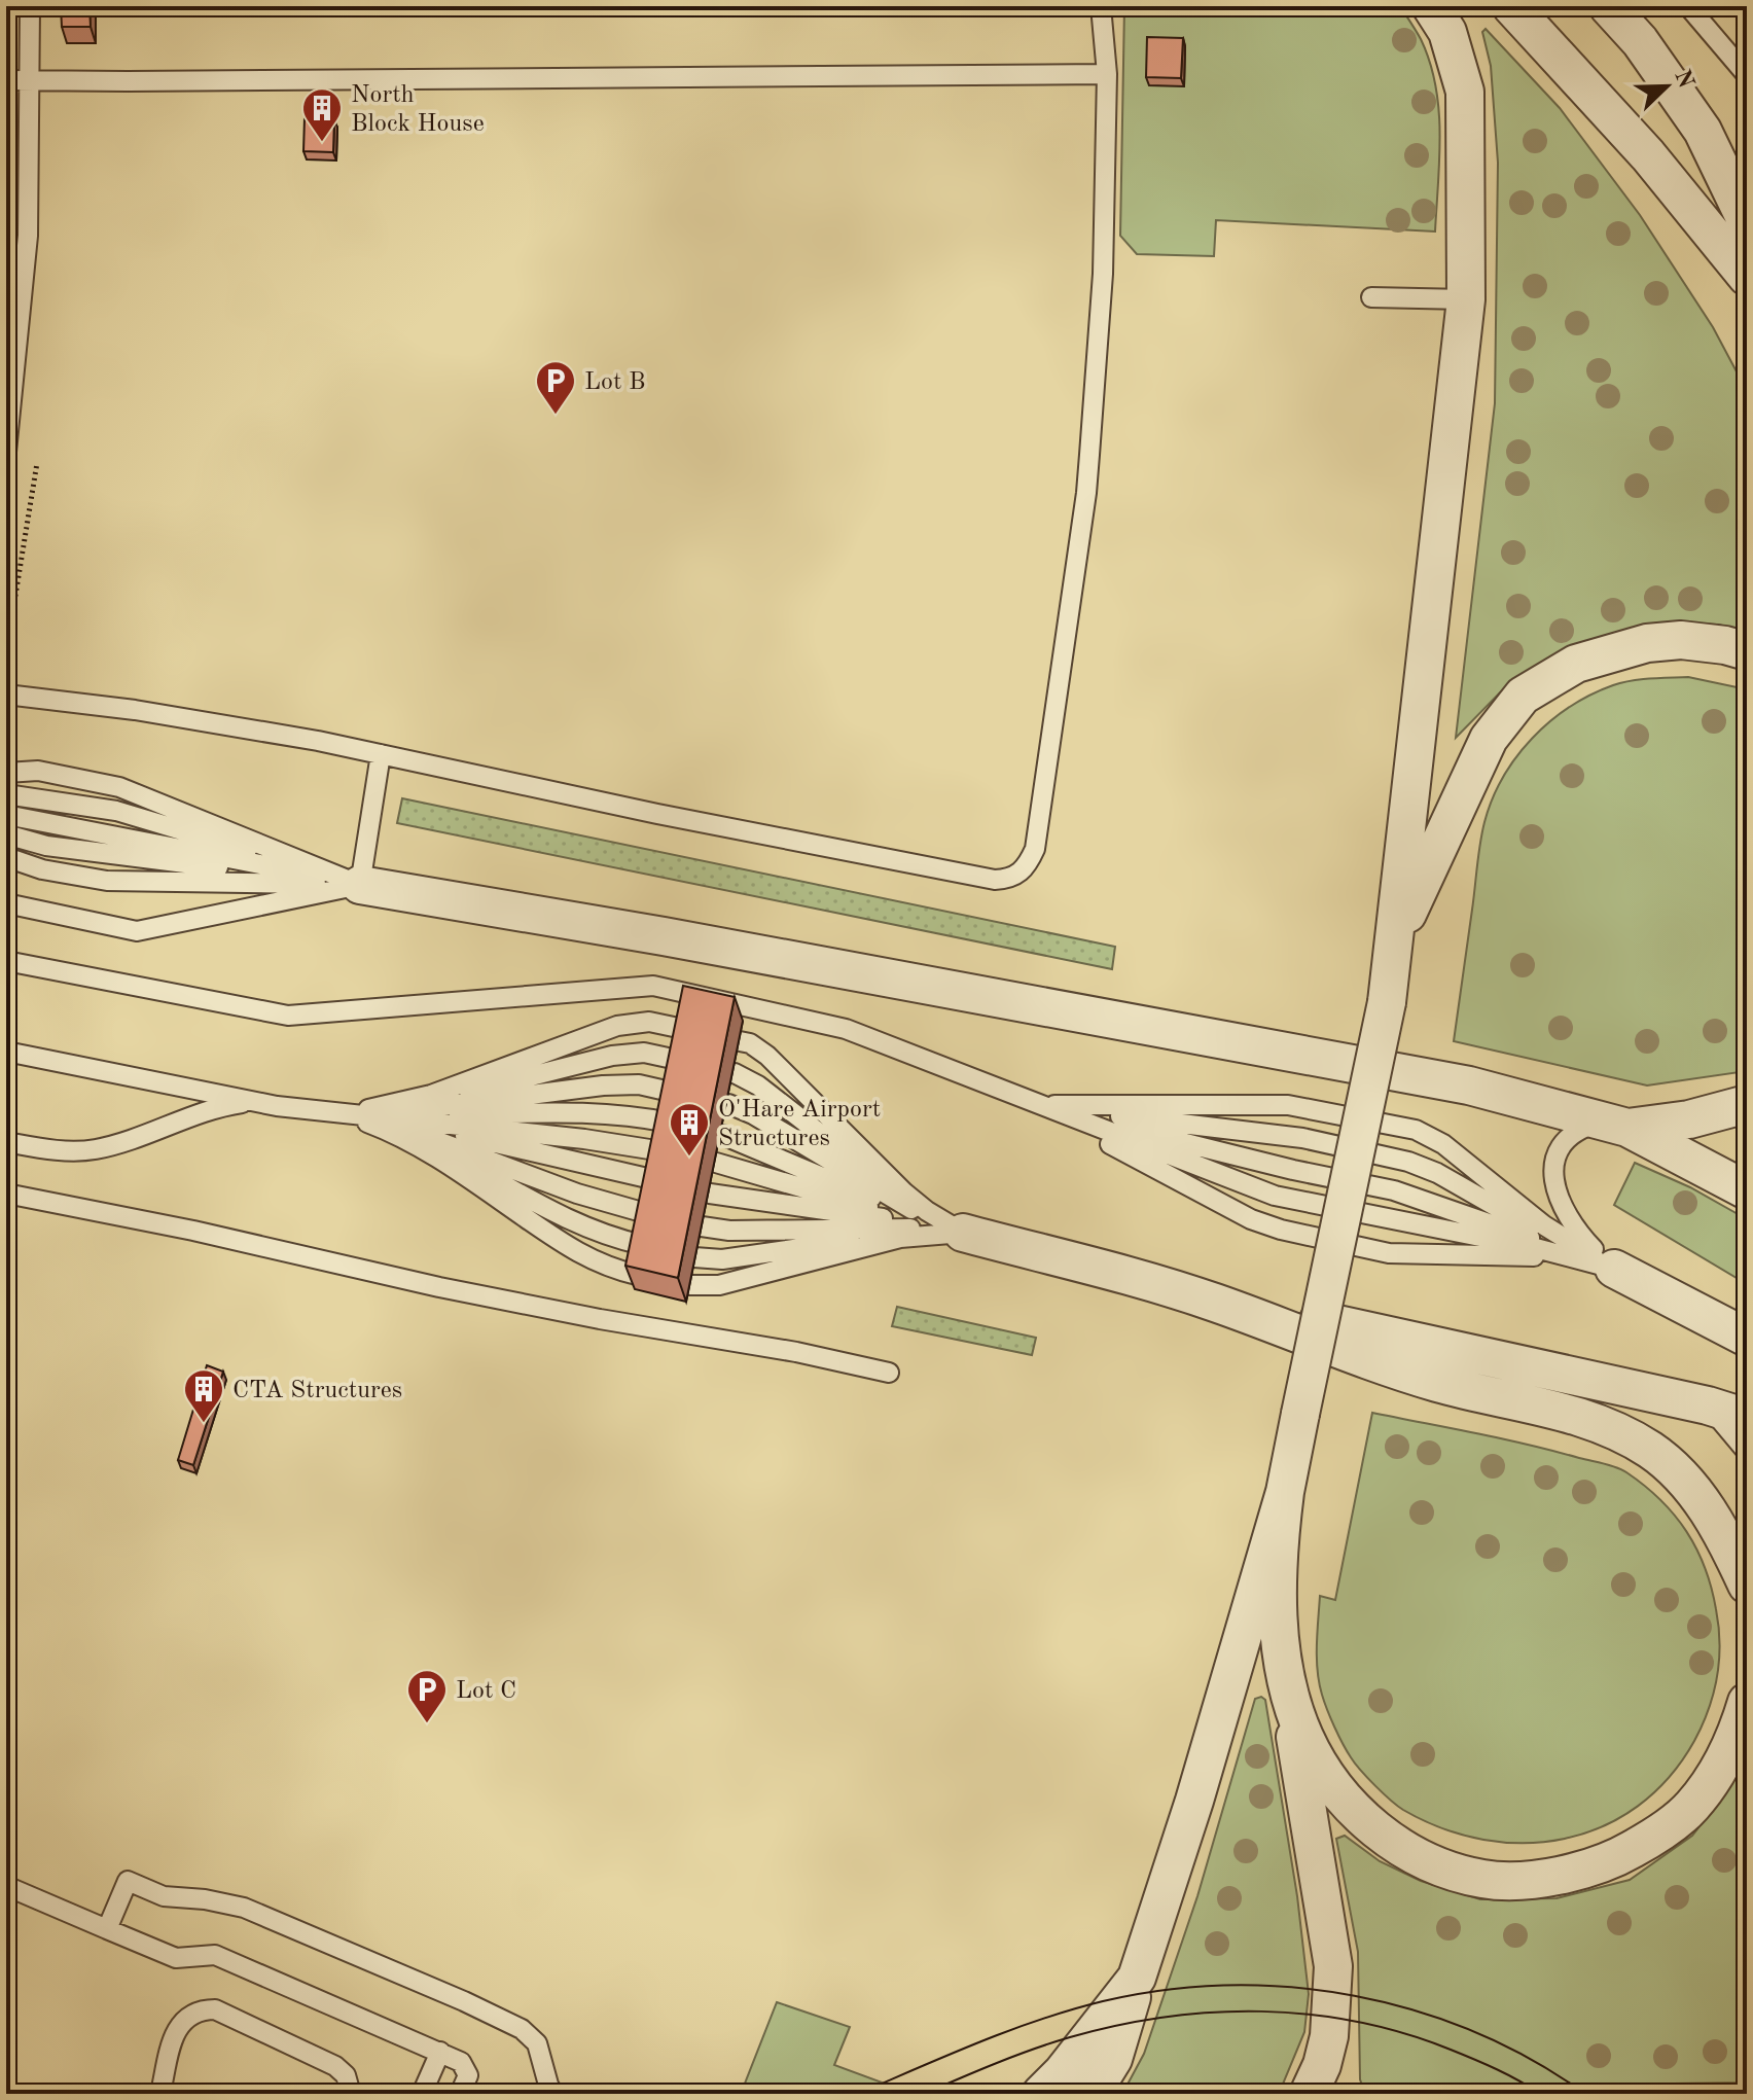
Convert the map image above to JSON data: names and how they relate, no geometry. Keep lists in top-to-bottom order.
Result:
{
  "places": {
    "building": ["North Block House", "O'Hare Airport Structures", "CTA Structures"],
    "parking": ["Lot B", "Lot C"]
  },
  "north": "top right"
}
